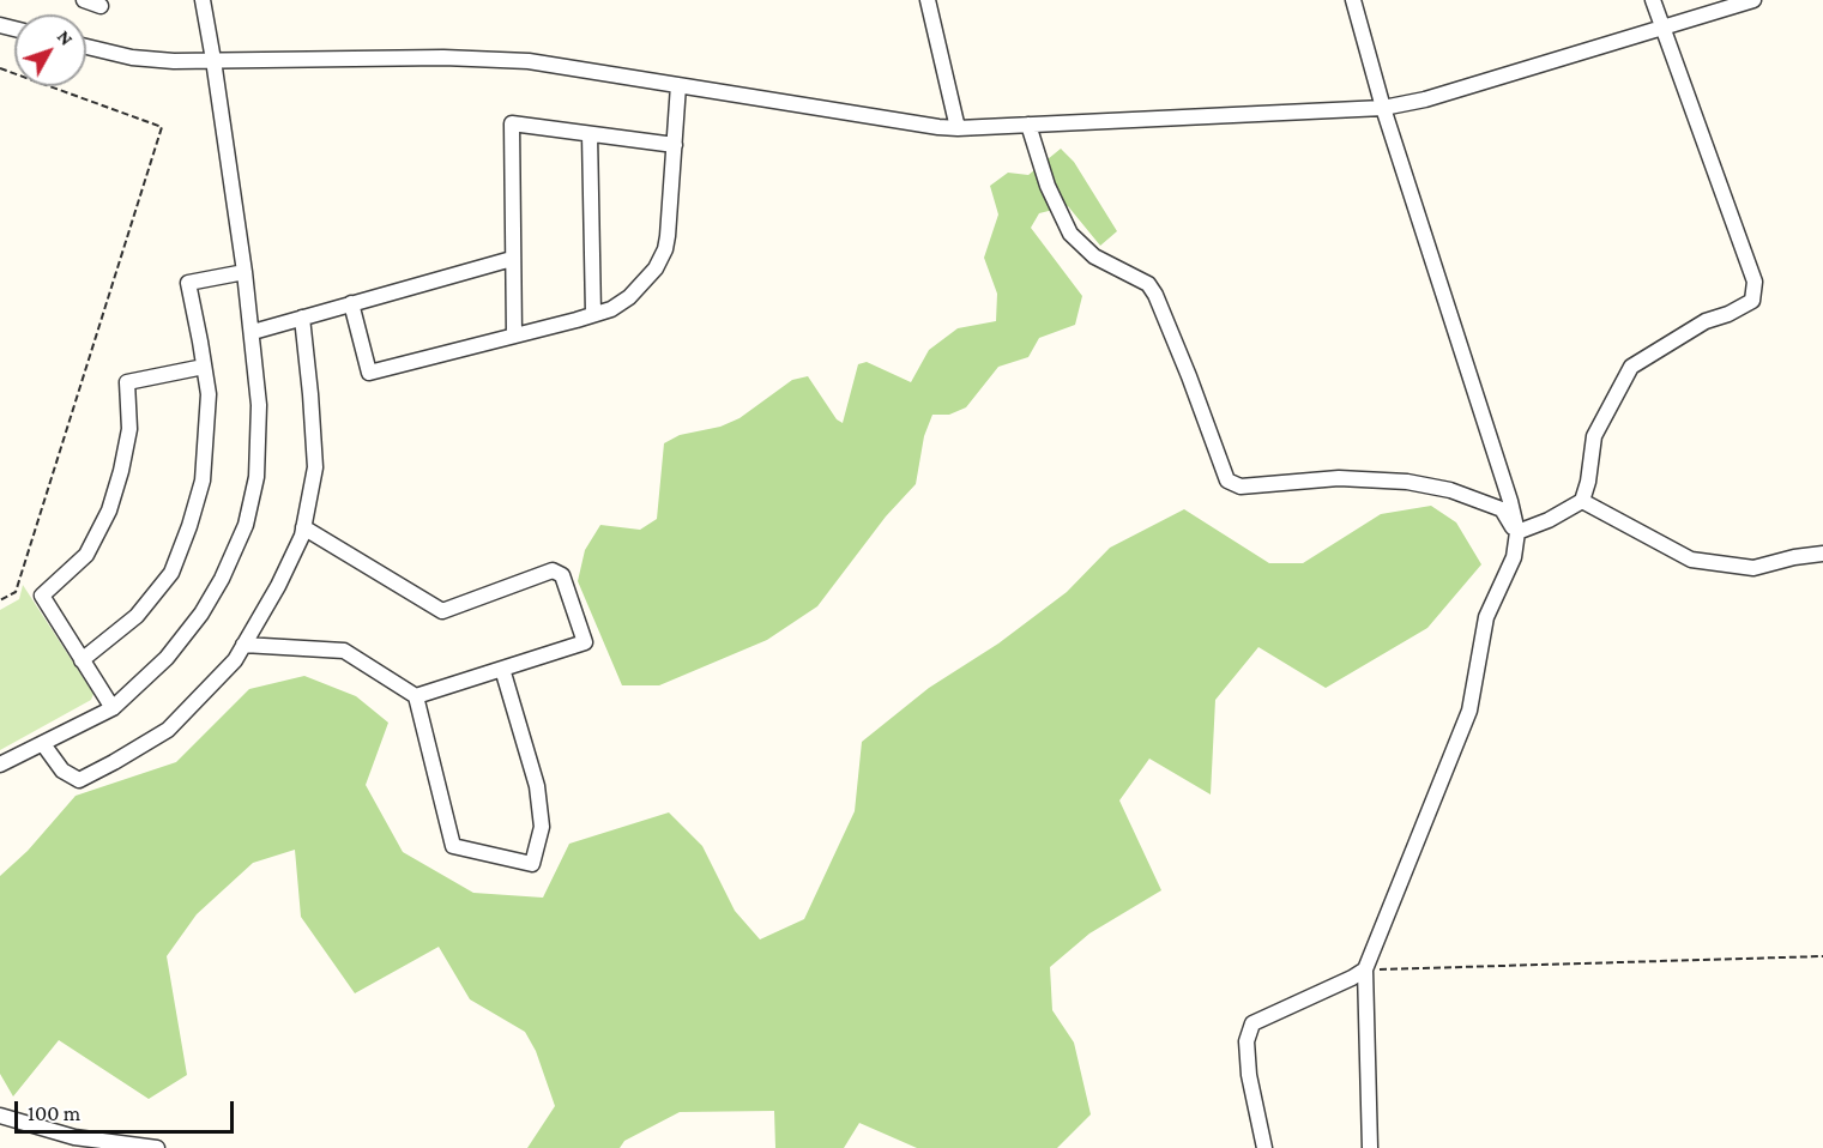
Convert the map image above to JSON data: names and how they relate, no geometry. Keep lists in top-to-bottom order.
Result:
{
  "scale_bar": "100 m",
  "north": "top right"
}
